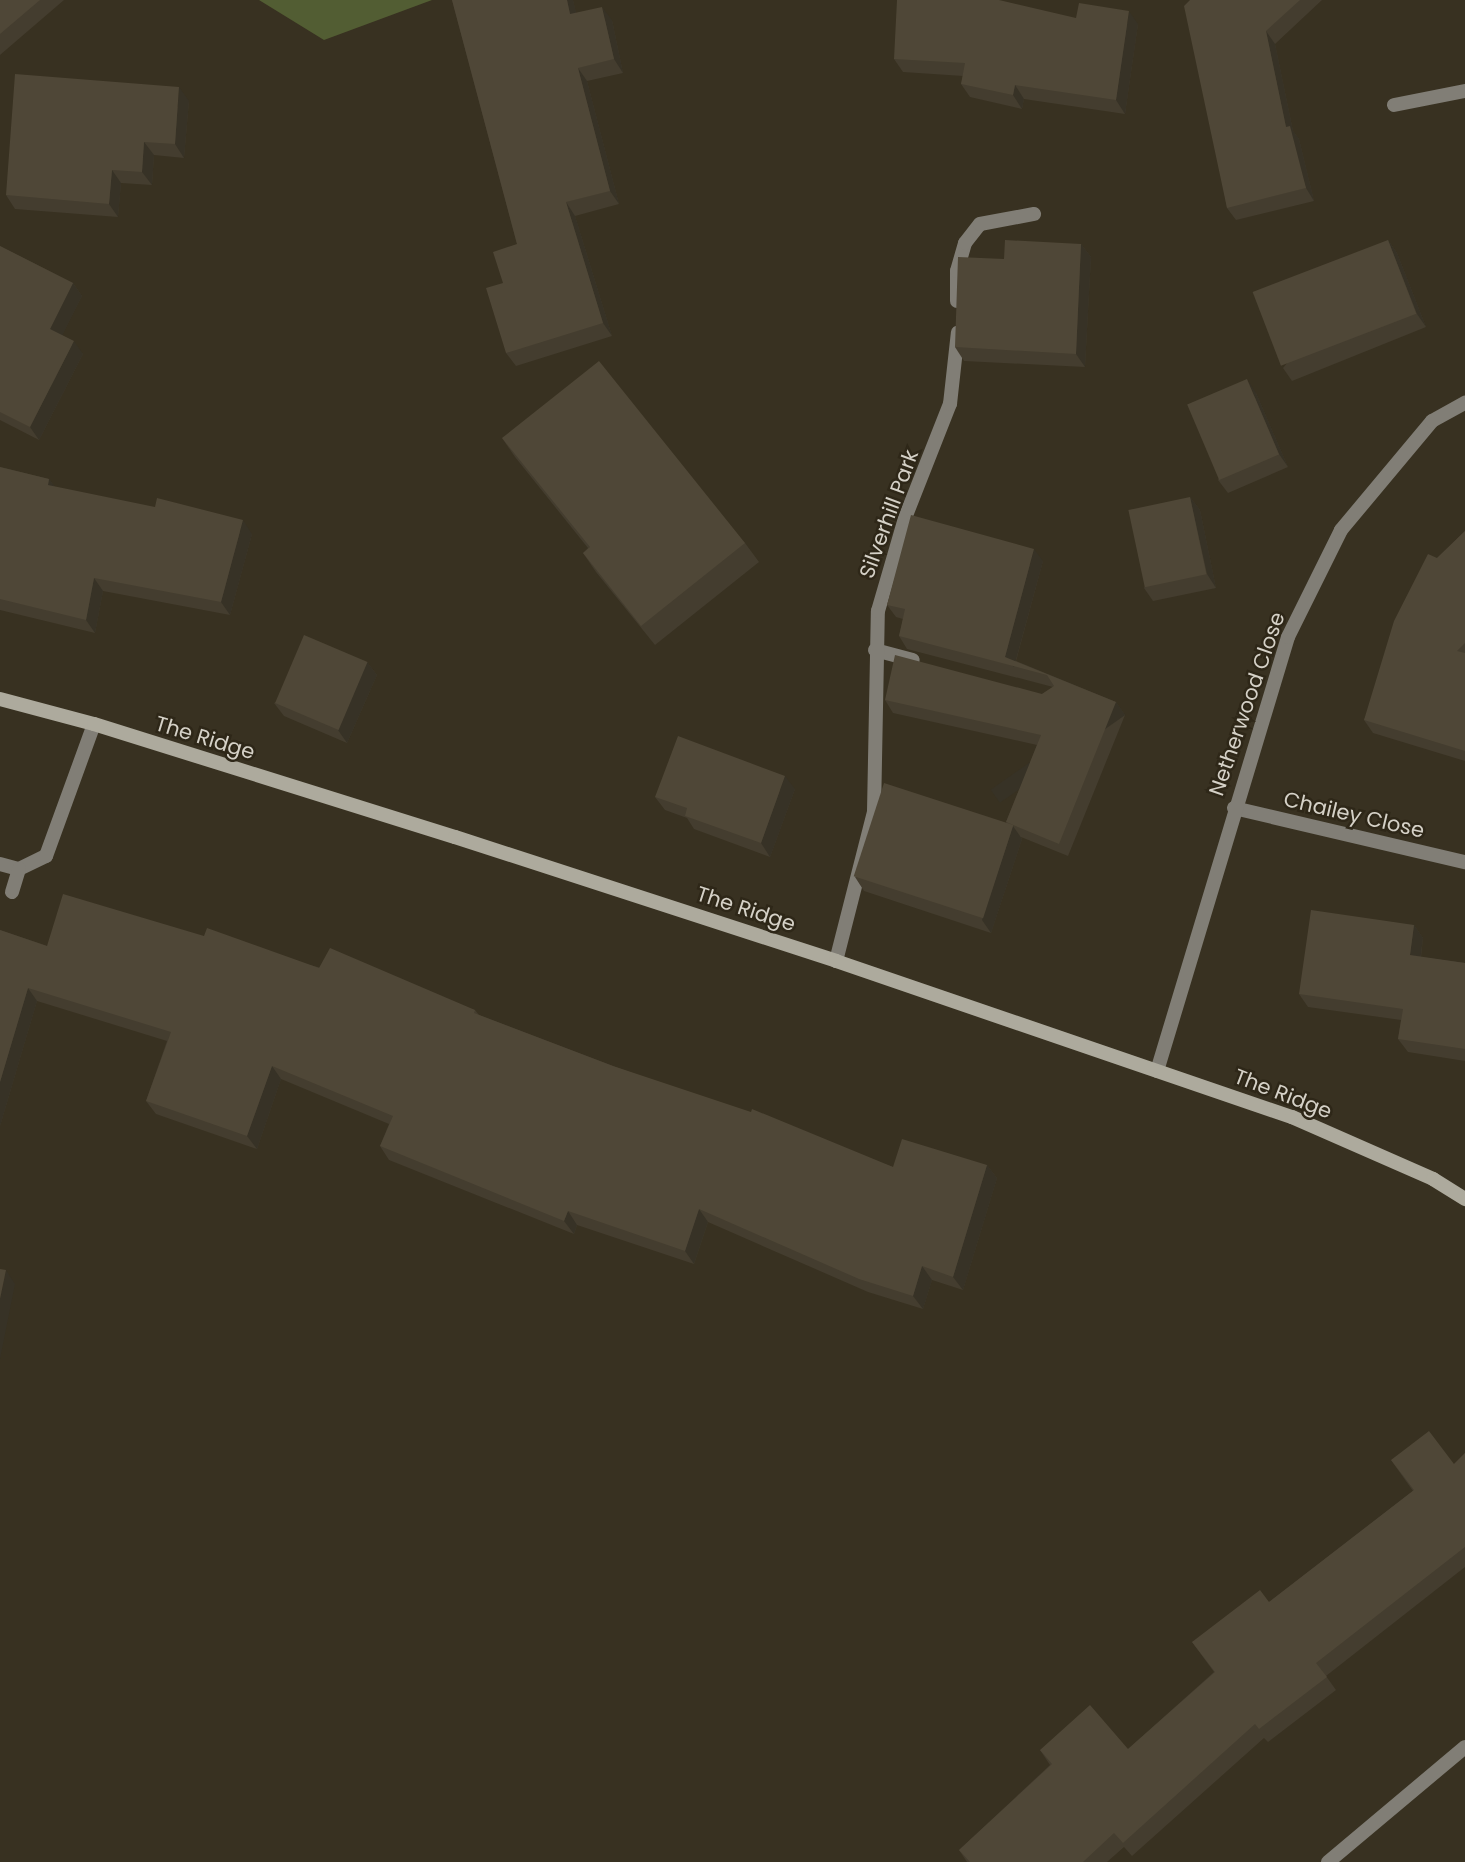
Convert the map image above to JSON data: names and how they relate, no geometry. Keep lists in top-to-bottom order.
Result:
{
  "streets": {
    "main road": ["The Ridge"],
    "street": ["Silverhill Park", "Netherwood Close", "Chailey Close"]
  },
  "crossings": [
    ["Silverhill Park", "The Ridge"],
    ["Netherwood Close", "The Ridge"],
    ["Netherwood Close", "Chailey Close"]
  ]
}
